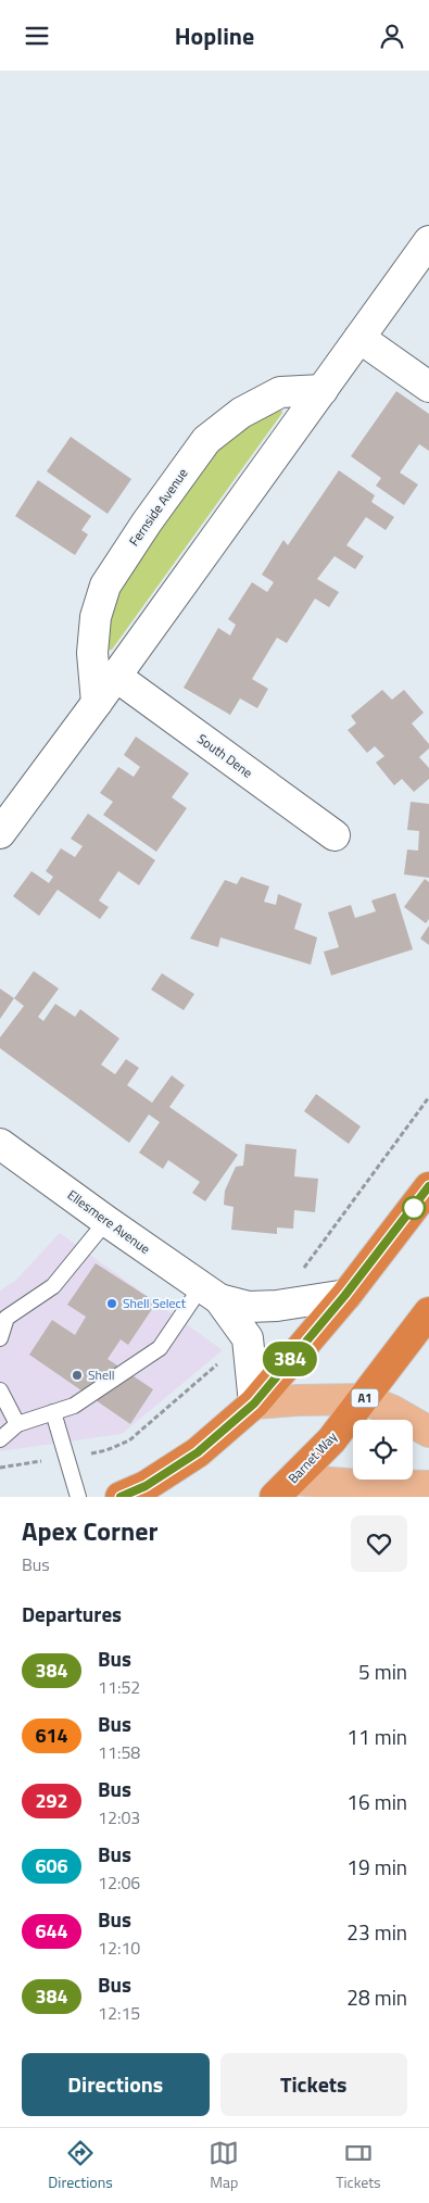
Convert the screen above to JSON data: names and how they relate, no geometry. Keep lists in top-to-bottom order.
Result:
{
  "streets": {
    "highway": ["A1", "Barnet Way"],
    "street": ["Fernside Avenue", "South Dene", "Ellesmere Avenue"]
  },
  "places": ["Shell Select", "Shell"],
  "lines": ["bus line 384"],
  "page": {
    "header": "Hopline",
    "on_map": "384",
    "heading": [
      ["Apex Corner", "Bus"],
      "Departures"
    ],
    "list": [
      {
        "mark": "384",
        "name": "Bus",
        "note": "11:52",
        "value": "5 min"
      },
      {
        "mark": "614",
        "name": "Bus",
        "note": "11:58",
        "value": "11 min"
      },
      {
        "mark": "292",
        "name": "Bus",
        "note": "12:03",
        "value": "16 min"
      },
      {
        "mark": "606",
        "name": "Bus",
        "note": "12:06",
        "value": "19 min"
      },
      {
        "mark": "644",
        "name": "Bus",
        "note": "12:10",
        "value": "23 min"
      },
      {
        "mark": "384",
        "name": "Bus",
        "note": "12:15",
        "value": "28 min"
      }
    ],
    "buttons": ["Directions", "Tickets"],
    "tabs": ["Directions", "Map", "Tickets"]
  }
}
